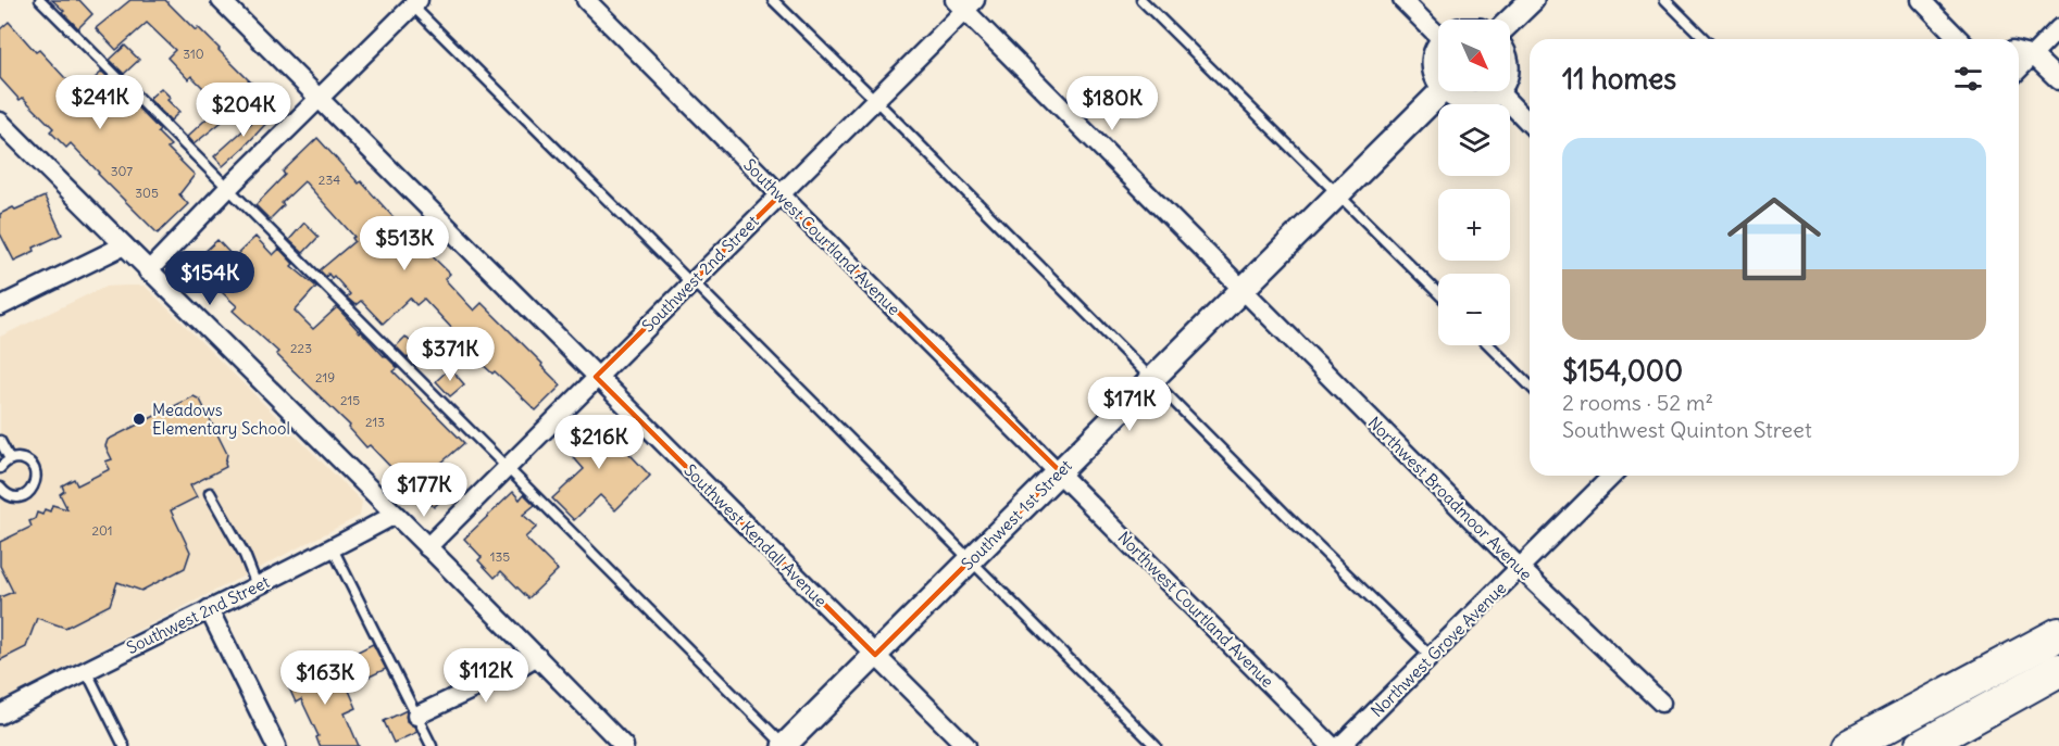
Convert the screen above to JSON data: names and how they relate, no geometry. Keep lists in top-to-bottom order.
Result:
{
  "streets": {
    "street": [
      "Southwest Courtland Avenue",
      "Southwest 2nd Street",
      "Northwest Broadmoor Avenue",
      "Southwest 1st Street",
      "Southwest Kendall Avenue",
      "Northwest Courtland Avenue",
      "Northwest Grove Avenue"
    ]
  },
  "crossings": [
    ["Southwest Courtland Avenue", "Southwest 2nd Street"],
    ["Southwest Courtland Avenue", "Southwest 1st Street"],
    ["Southwest Courtland Avenue", "Northwest Courtland Avenue"],
    ["Southwest 2nd Street", "Northwest Broadmoor Avenue"],
    ["Southwest 2nd Street", "Southwest Kendall Avenue"],
    ["Northwest Broadmoor Avenue", "Southwest 1st Street"],
    ["Northwest Broadmoor Avenue", "Northwest Grove Avenue"],
    ["Southwest 1st Street", "Southwest Kendall Avenue"],
    ["Southwest 1st Street", "Northwest Courtland Avenue"]
  ],
  "places": ["Meadows Elementary School"],
  "house_numbers": [
    "310",
    "307",
    "234",
    "305",
    "223",
    "219",
    "215",
    "213",
    "201",
    "135"
  ],
  "north": "bottom right",
  "page": {
    "map_buttons": ["+", "−"],
    "heading": "11 homes",
    "price": [
      "$241K",
      "$180K",
      "$204K",
      "$513K",
      "$154K",
      "$371K",
      "$171K",
      "$216K",
      "$177K",
      "$112K",
      "$163K"
    ],
    "list": [
      {
        "name": "$154,000",
        "note": "2 rooms · 52 m² · Southwest Quinton Street"
      }
    ]
  }
}
